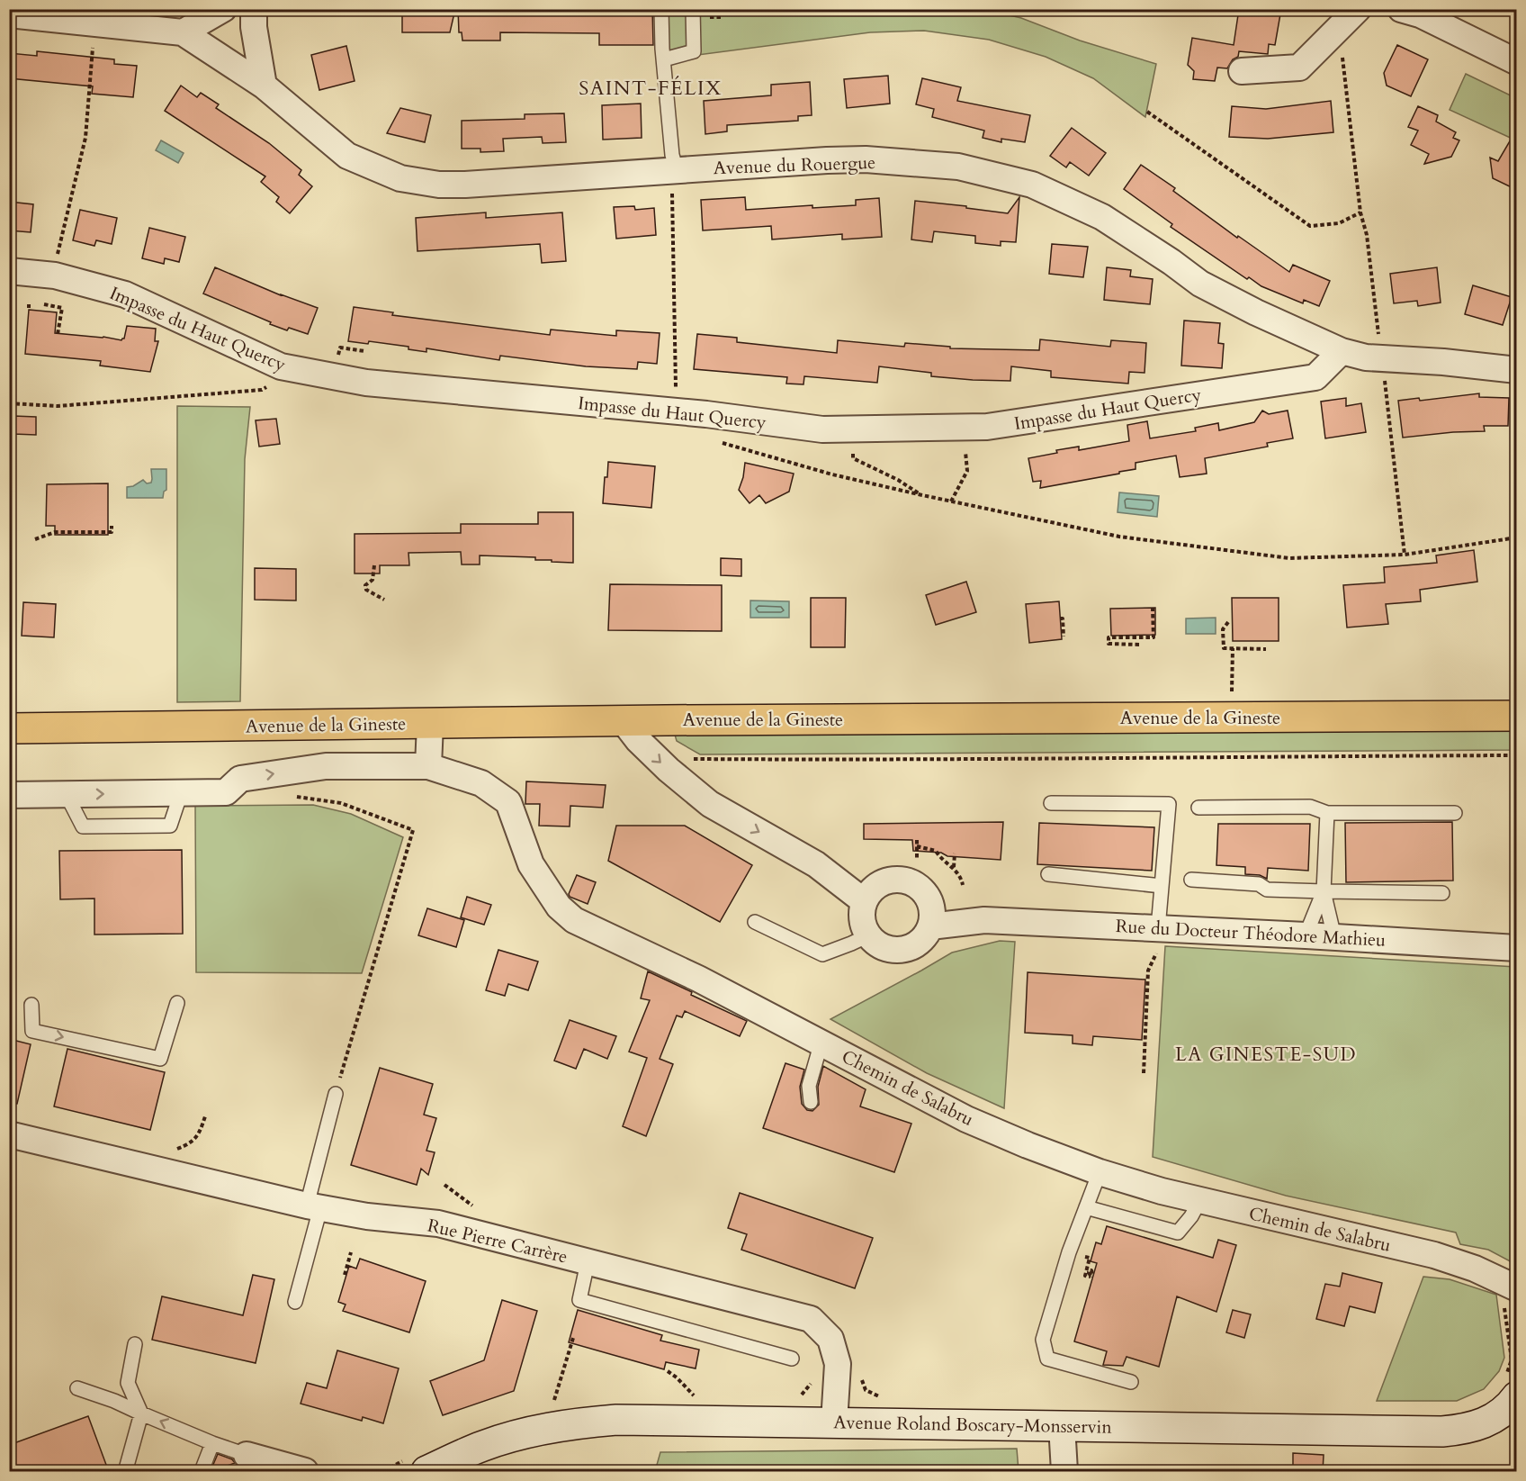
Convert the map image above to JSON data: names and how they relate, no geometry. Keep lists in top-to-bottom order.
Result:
{
  "streets": {
    "main road": ["Avenue de la Gineste", "Avenue Roland Boscary-Monsservin"],
    "street": [
      "Avenue du Rouergue",
      "Impasse du Haut Quercy",
      "Rue du Docteur Théodore Mathieu",
      "Chemin de Salabru",
      "Rue Pierre Carrère"
    ]
  },
  "crossings": [
    ["Avenue du Rouergue", "Impasse du Haut Quercy"],
    ["Rue Pierre Carrère", "Avenue Roland Boscary-Monsservin"]
  ],
  "districts": ["SAINT-FÉLIX", "LA GINESTE-SUD"]
}
